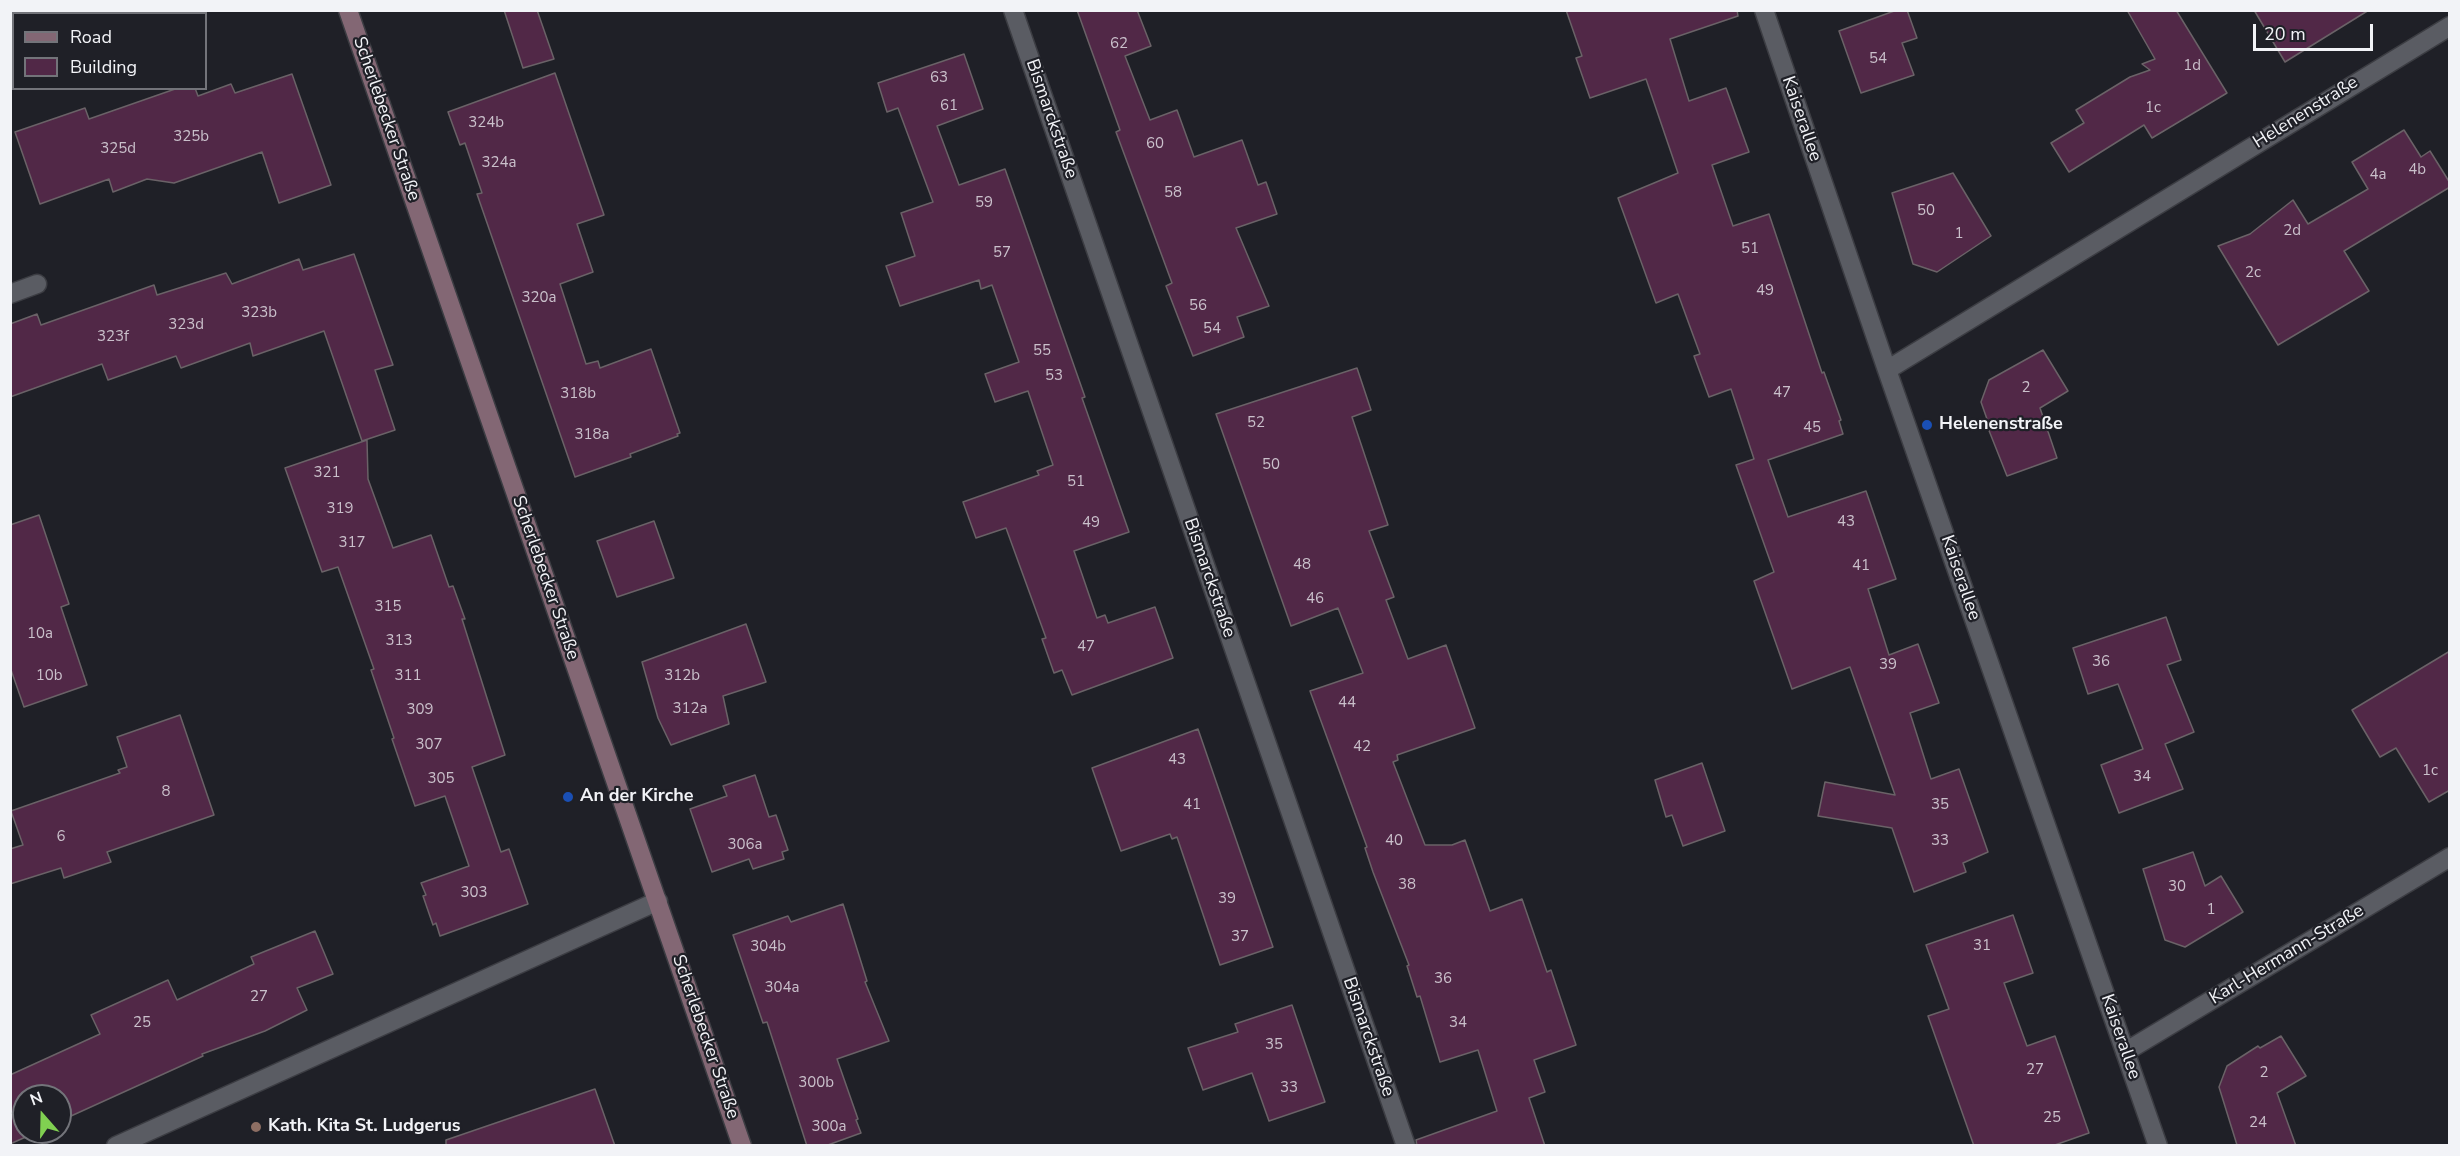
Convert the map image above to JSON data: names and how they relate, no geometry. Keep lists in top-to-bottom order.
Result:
{
  "streets": {
    "street": [
      "Helenenstraße",
      "Scherlebecker Straße",
      "Bismarckstraße",
      "Kaiserallee",
      "Karl-Hermann-Straße"
    ]
  },
  "crossings": [
    ["Helenenstraße", "Kaiserallee"],
    ["Kaiserallee", "Karl-Hermann-Straße"]
  ],
  "places": ["Helenenstraße", "An der Kirche", "Kath. Kita St. Ludgerus"],
  "house_numbers": [
    "62",
    "54",
    "1d",
    "63",
    "61",
    "1c",
    "324b",
    "325b",
    "60",
    "325d",
    "324a",
    "4b",
    "4a",
    "58",
    "59",
    "50",
    "2d",
    "1",
    "51",
    "57",
    "2c",
    "49",
    "320a",
    "56",
    "323b",
    "323d",
    "54",
    "323f",
    "55",
    "53",
    "2",
    "47",
    "318b",
    "52",
    "45",
    "318a",
    "50",
    "321",
    "51",
    "319",
    "43",
    "49",
    "317",
    "48",
    "41",
    "46",
    "315",
    "10a",
    "313",
    "47",
    "36",
    "39",
    "10b",
    "311",
    "312b",
    "44",
    "312a",
    "309",
    "307",
    "42",
    "43",
    "1c",
    "34",
    "305",
    "8",
    "41",
    "35",
    "6",
    "40",
    "33",
    "306a",
    "38",
    "30",
    "303",
    "39",
    "1",
    "37",
    "31",
    "304b",
    "36",
    "304a",
    "27",
    "25",
    "34",
    "35",
    "27",
    "2",
    "300b",
    "33",
    "25",
    "24",
    "300a"
  ],
  "legend": ["Road", "Building"],
  "scale_bar": "20 m",
  "north": "top"
}
